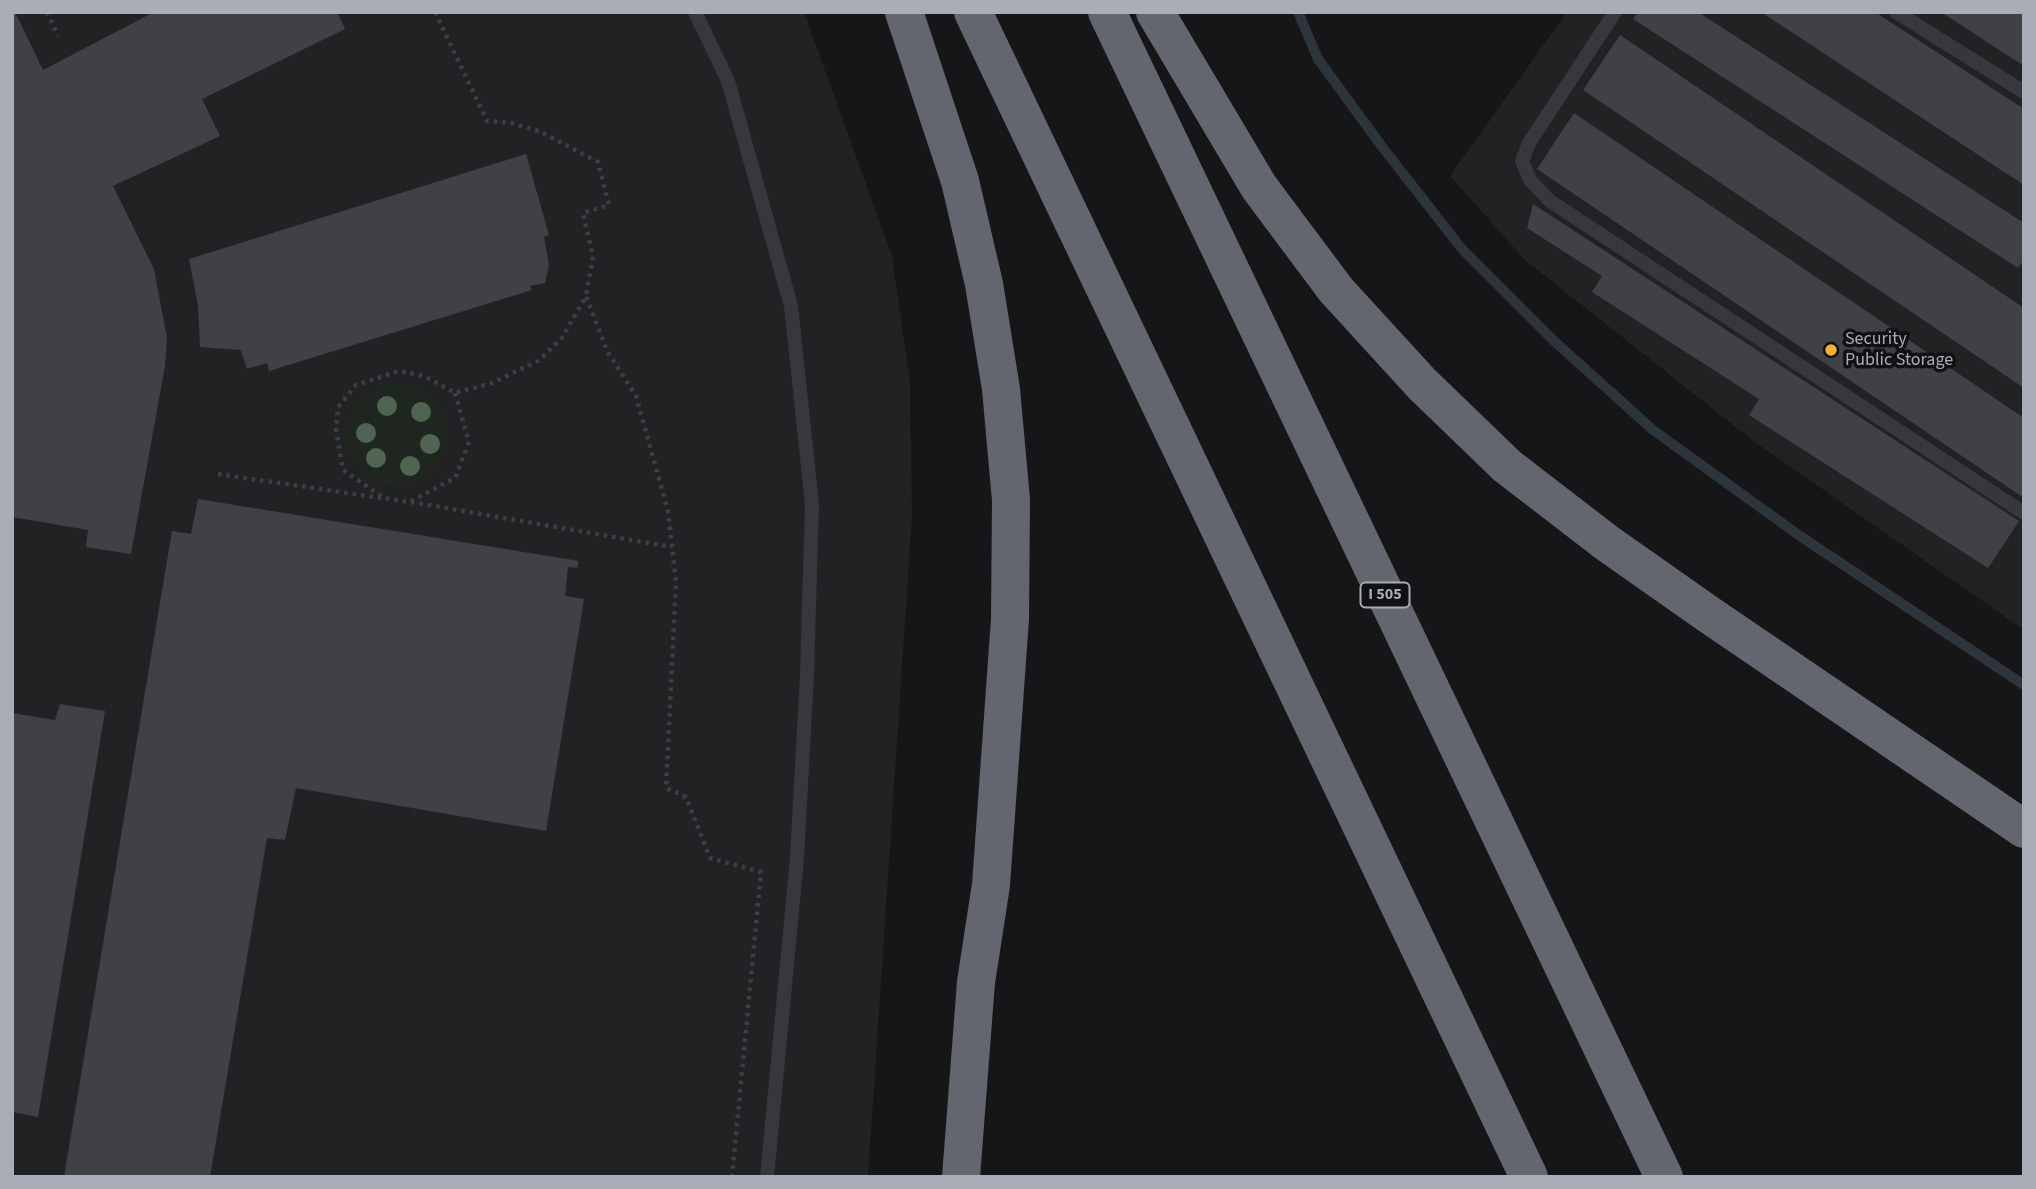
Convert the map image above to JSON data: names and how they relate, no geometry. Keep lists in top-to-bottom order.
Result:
{
  "streets": {
    "highway": ["I 505"]
  },
  "places": ["Security Public Storage"]
}
